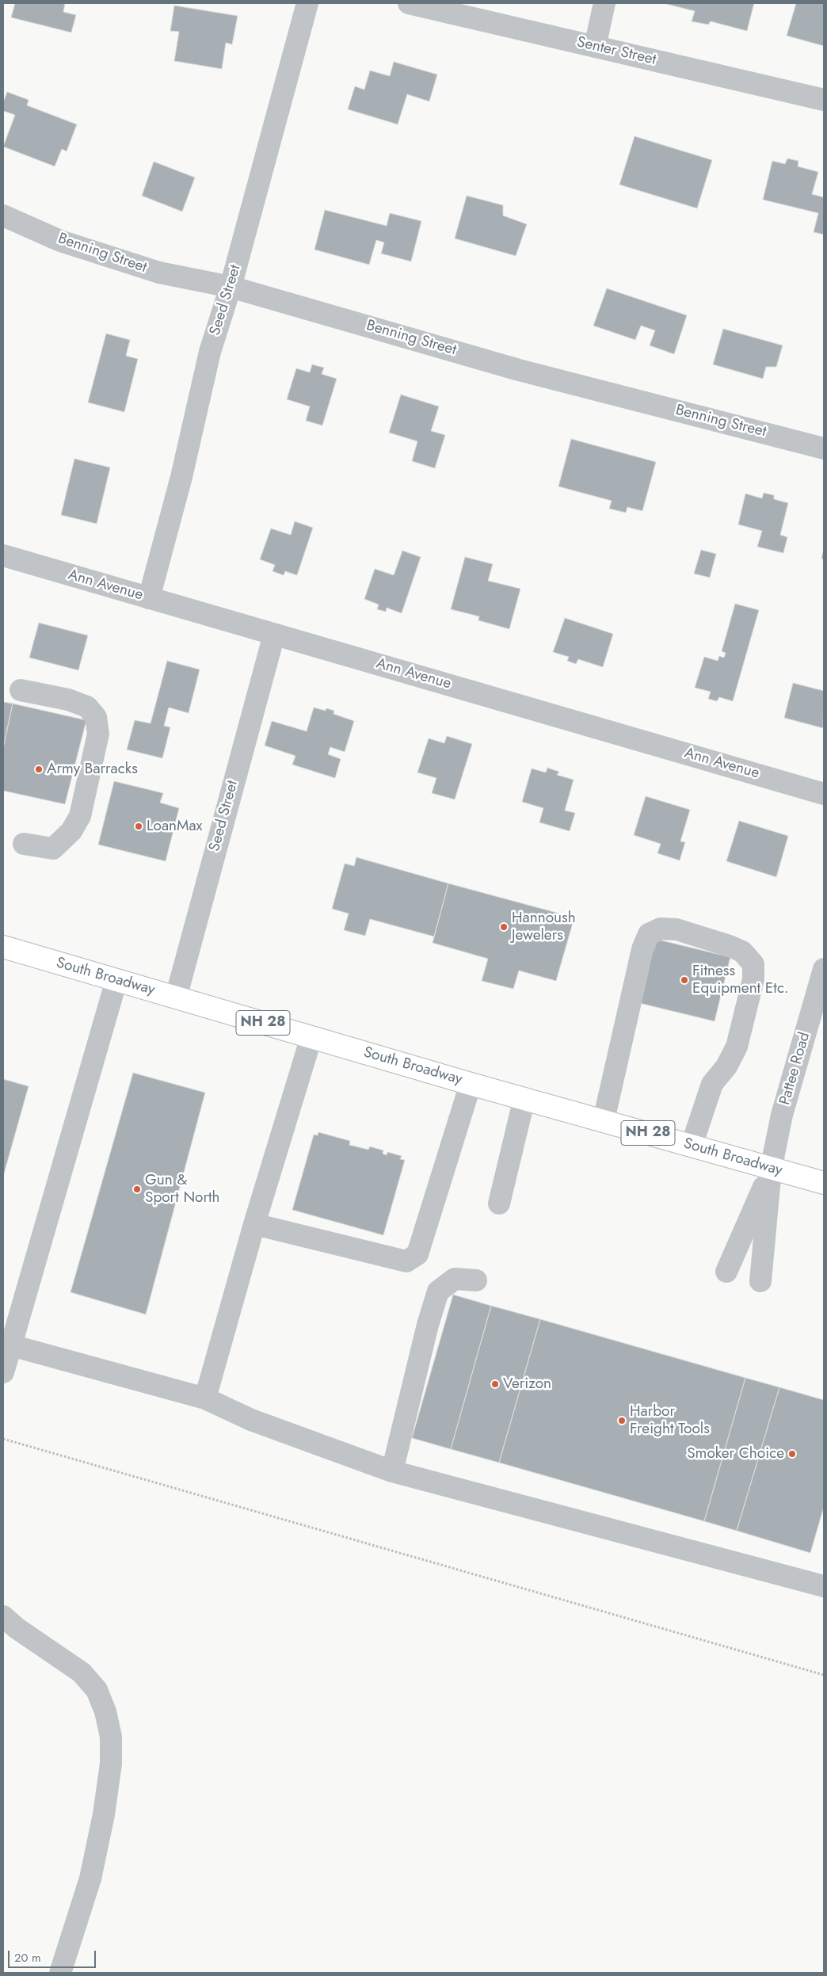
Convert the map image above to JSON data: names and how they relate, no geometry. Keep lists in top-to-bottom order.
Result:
{
  "streets": {
    "main road": ["South Broadway", "NH 28"],
    "street": [
      "Senter Street",
      "Benning Street",
      "Seed Street",
      "Ann Avenue",
      "Pattee Road"
    ]
  },
  "crossings": [
    ["Benning Street", "Seed Street"],
    ["Seed Street", "Ann Avenue"],
    ["Seed Street", "South Broadway"],
    ["South Broadway", "Pattee Road"]
  ],
  "places": [
    "Army Barracks",
    "LoanMax",
    "Hannoush Jewelers",
    "Fitness Equipment Etc.",
    "Gun & Sport North",
    "Verizon",
    "Harbor Freight Tools",
    "Smoker Choice"
  ],
  "scale_bar": "20 m"
}
